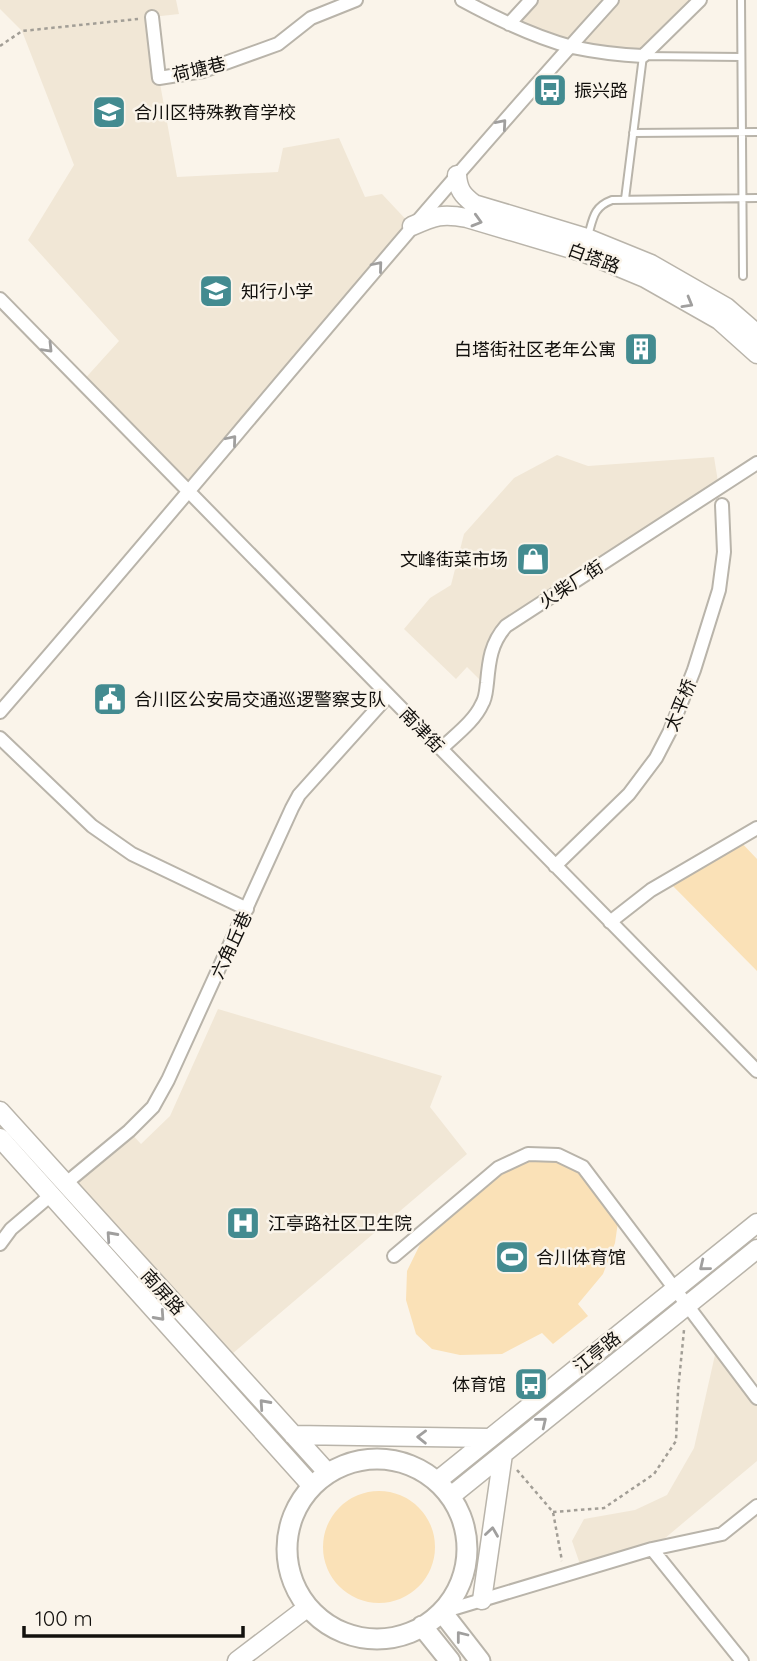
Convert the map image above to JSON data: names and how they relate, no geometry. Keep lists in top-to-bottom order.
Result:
{
  "streets": {
    "street": [
      "荷塘巷",
      "白塔路",
      "火柴厂街",
      "太平桥",
      "南津街",
      "六角丘巷",
      "南屏路",
      "江亭路"
    ]
  },
  "crossings": [
    ["火柴厂街", "南津街"],
    ["太平桥", "南津街"],
    ["南津街", "六角丘巷"],
    ["六角丘巷", "南屏路"],
    ["南屏路", "江亭路"]
  ],
  "places": {
    "bus stop": ["振兴路", "体育馆"],
    "school or university": ["合川区特殊教育学校", "知行小学"],
    "building": ["白塔街社区老年公寓"],
    "shop": ["文峰街菜市场"],
    "public building": ["合川区公安局交通巡逻警察支队"],
    "hospital": ["江亭路社区卫生院"],
    "sports": ["合川体育馆"]
  },
  "scale_bar": "100 m"
}
